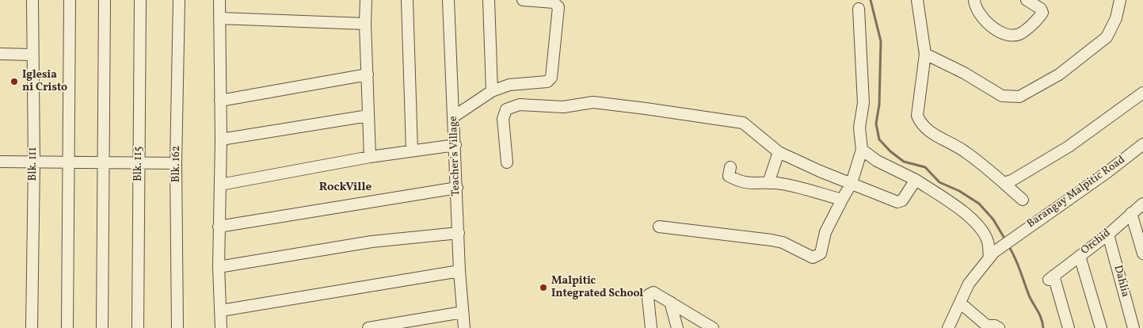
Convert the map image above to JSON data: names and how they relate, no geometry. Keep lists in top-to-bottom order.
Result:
{
  "streets": {
    "street": [
      "Teacher's Village",
      "Blk. 111",
      "Blk. 115",
      "Blk. 162",
      "Barangay Malpitic Road",
      "Orchid",
      "Dahlia"
    ]
  },
  "crossings": [
    ["Orchid", "Dahlia"]
  ],
  "districts": ["RockVille"],
  "places": ["Iglesia ni Cristo", "Malpitic Integrated School"]
}
